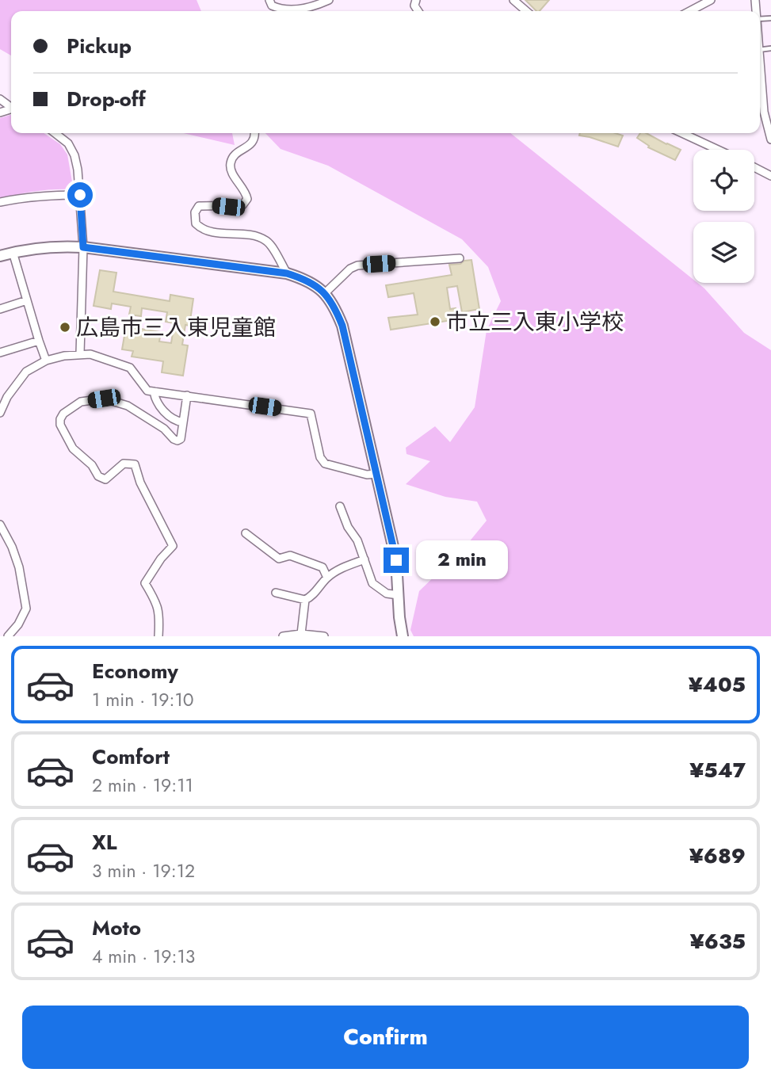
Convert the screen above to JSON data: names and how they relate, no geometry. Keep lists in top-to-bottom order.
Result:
{
  "places": ["市立三入東小学校", "広島市三入東児童館"],
  "page": {
    "banner": ["Pickup", "Drop-off"],
    "bubble": "2 min",
    "list": [
      {
        "name": "Economy",
        "note": "1 min · 19:10",
        "value": "¥405"
      },
      {
        "name": "Comfort",
        "note": "2 min · 19:11",
        "value": "¥547"
      },
      {
        "name": "XL",
        "note": "3 min · 19:12",
        "value": "¥689"
      },
      {
        "name": "Moto",
        "note": "4 min · 19:13",
        "value": "¥635"
      }
    ],
    "buttons": "Confirm"
  }
}
